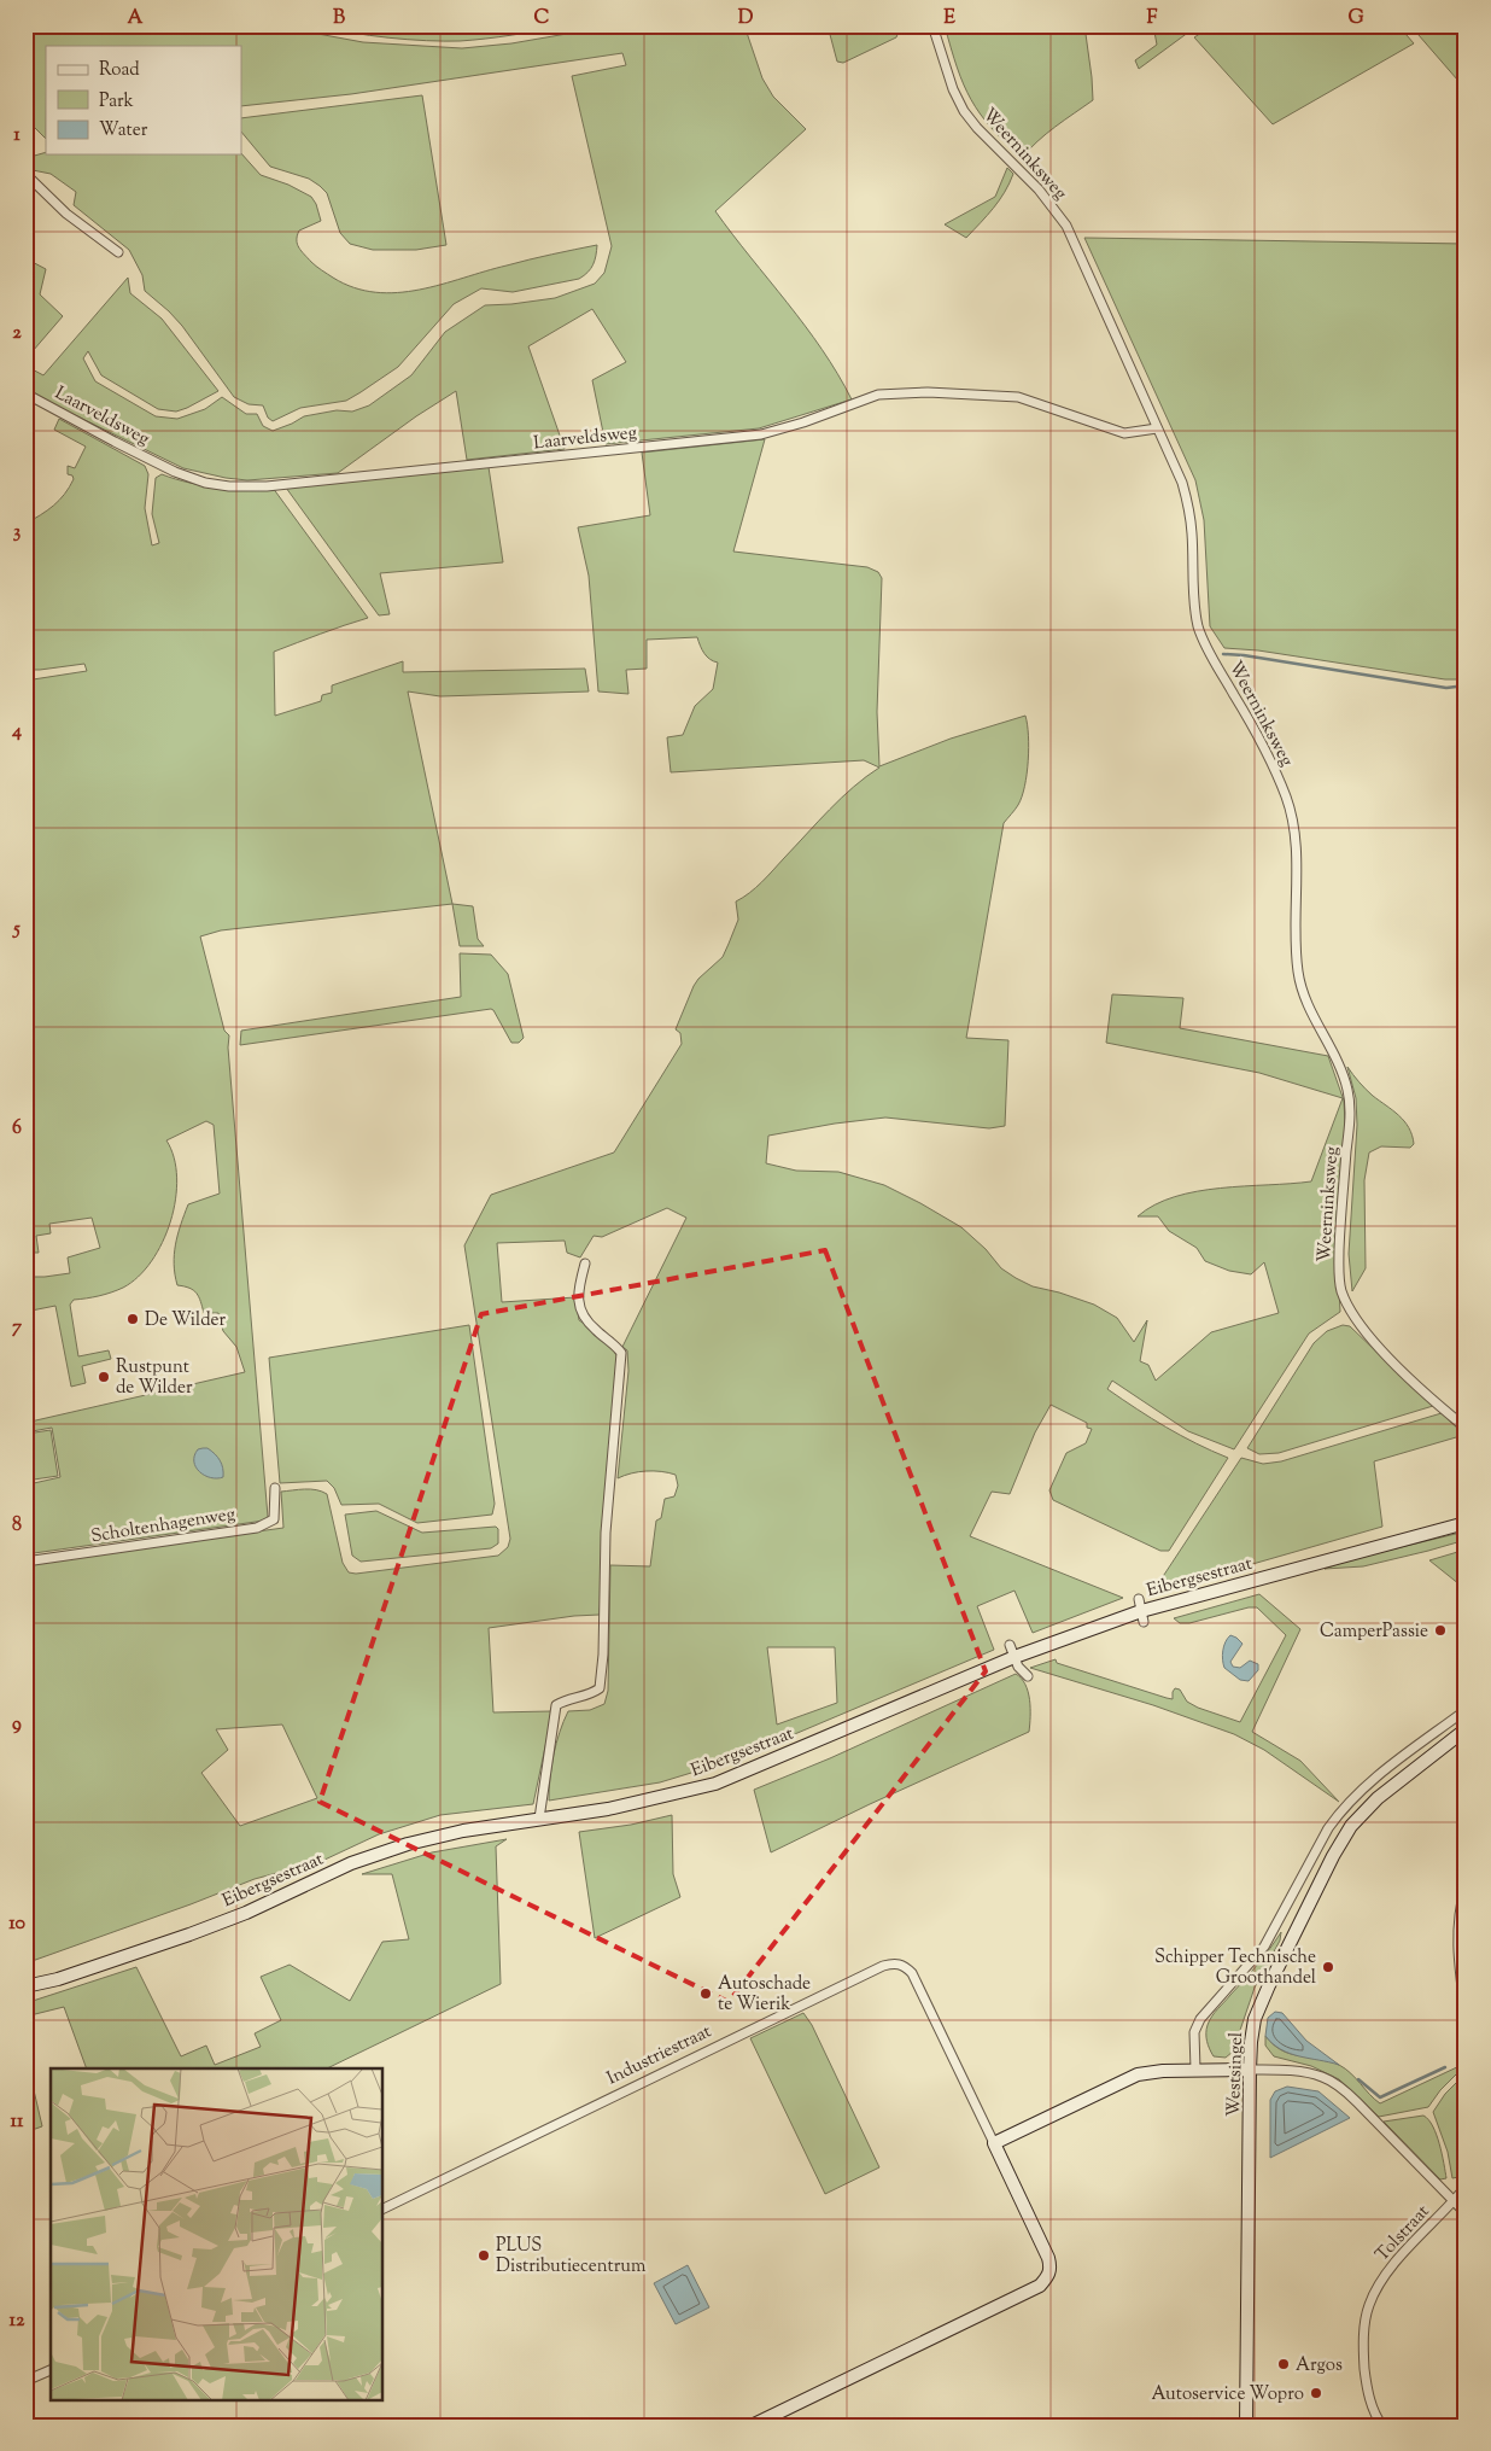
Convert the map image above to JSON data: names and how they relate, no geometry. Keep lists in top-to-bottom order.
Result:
{
  "streets": {
    "main road": ["Eibergsestraat", "Industriestraat", "Westsingel"],
    "street": [
      "Weerninksweg",
      "Laarveldsweg",
      "Scholtenhagenweg",
      "Tolstraat"
    ]
  },
  "crossings": [
    ["Weerninksweg", "Laarveldsweg"],
    ["Westsingel", "Tolstraat"]
  ],
  "places": [
    "De Wilder",
    "Rustpunt de Wilder",
    "CamperPassie",
    "Schipper Technische Groothandel",
    "Autoschade te Wierik",
    "PLUS Distributiecentrum",
    "Argos",
    "Autoservice Wopro"
  ],
  "legend": ["Road", "Park", "Water"],
  "grid": {
    "columns": [
      "A",
      "B",
      "C",
      "D",
      "E",
      "F",
      "G"
    ],
    "rows": [
      "1",
      "2",
      "3",
      "4",
      "5",
      "6",
      "7",
      "8",
      "9",
      "10",
      "11",
      "12"
    ]
  }
}
